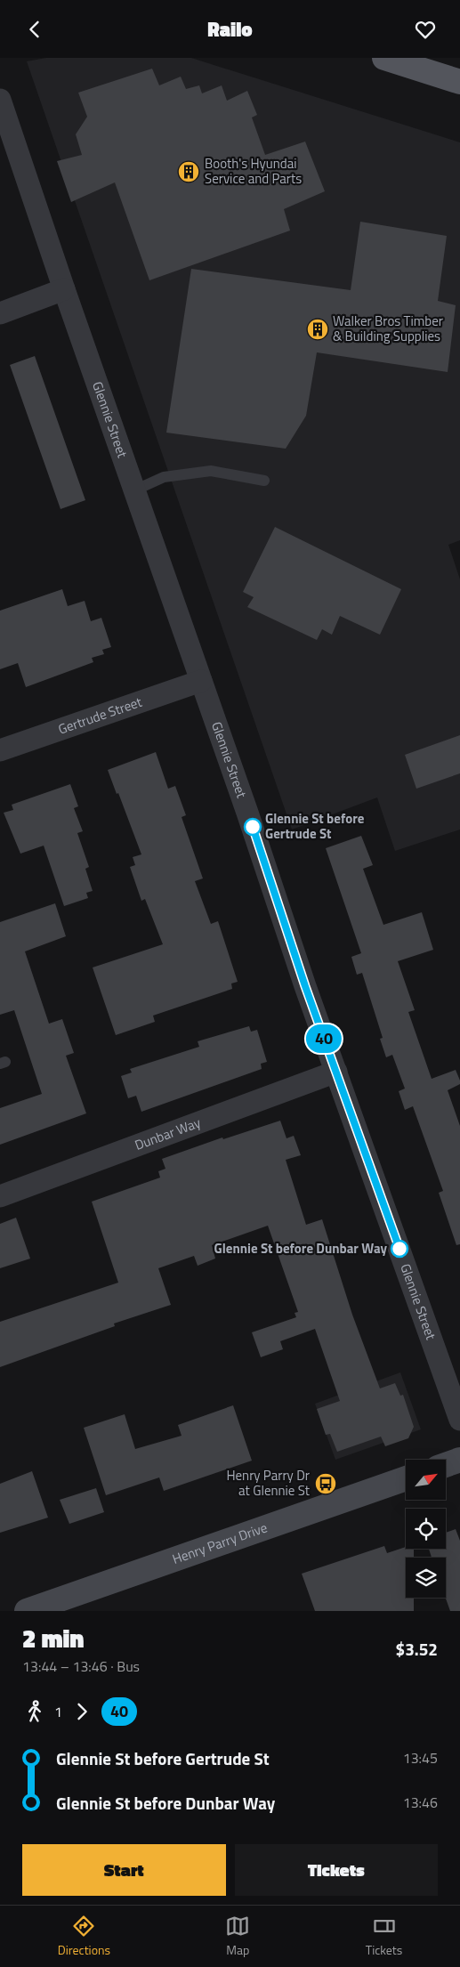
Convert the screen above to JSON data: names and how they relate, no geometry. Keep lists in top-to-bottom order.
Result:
{
  "streets": {
    "main road": ["Henry Parry Drive"],
    "street": ["Glennie Street", "Gertrude Street", "Dunbar Way"]
  },
  "crossings": [
    ["Glennie Street", "Gertrude Street"],
    ["Glennie Street", "Dunbar Way"]
  ],
  "places": {
    "building": ["Booth's Hyundai Service and Parts", "Walker Bros Timber & Building Supplies"],
    "other": ["Glennie St before Gertrude St", "Glennie St before Dunbar Way"],
    "bus stop": ["Henry Parry Dr at Glennie St"]
  },
  "lines": ["bus line 40"],
  "north": "top right",
  "page": {
    "header": "Railo",
    "on_map": "40",
    "heading": ["2 min", "13:44 – 13:46 · Bus", "$3.52"],
    "legs": ["1", "40"],
    "list": [
      {
        "name": "Glennie St before Gertrude St",
        "value": "13:45"
      },
      {
        "name": "Glennie St before Dunbar Way",
        "value": "13:46"
      }
    ],
    "buttons": ["Start", "Tickets"],
    "tabs": ["Directions", "Map", "Tickets"]
  }
}
